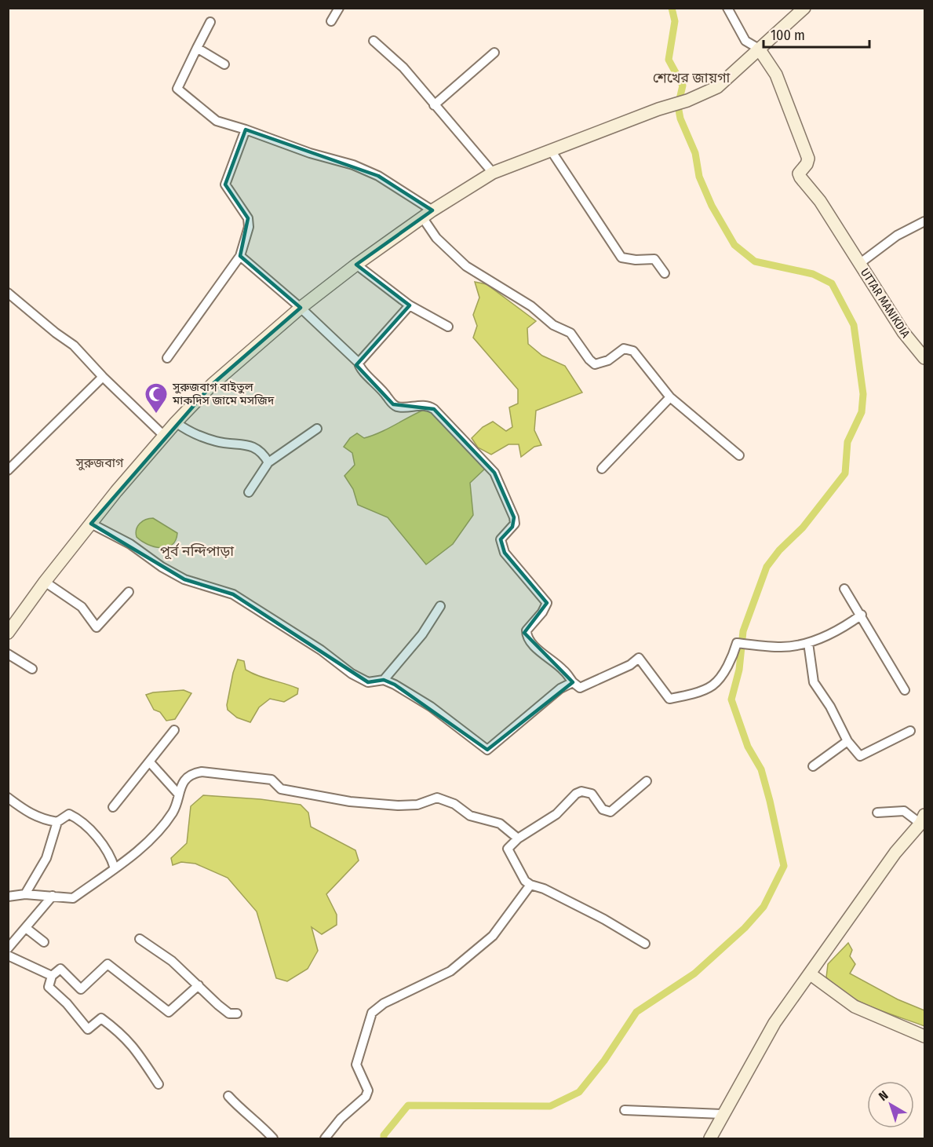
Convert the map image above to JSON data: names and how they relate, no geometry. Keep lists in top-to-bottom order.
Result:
{
  "streets": {
    "street": ["UTTAR MANIKDIA"]
  },
  "districts": ["শেখের জায়গা", "সুরুজবাগ", "পূর্ব নন্দিপাড়া"],
  "places": {
    "mosque": ["সুরুজবাগ বাইতুল মাকদিস জামে মসজিদ"]
  },
  "scale_bar": "100 m",
  "north": "top left"
}
